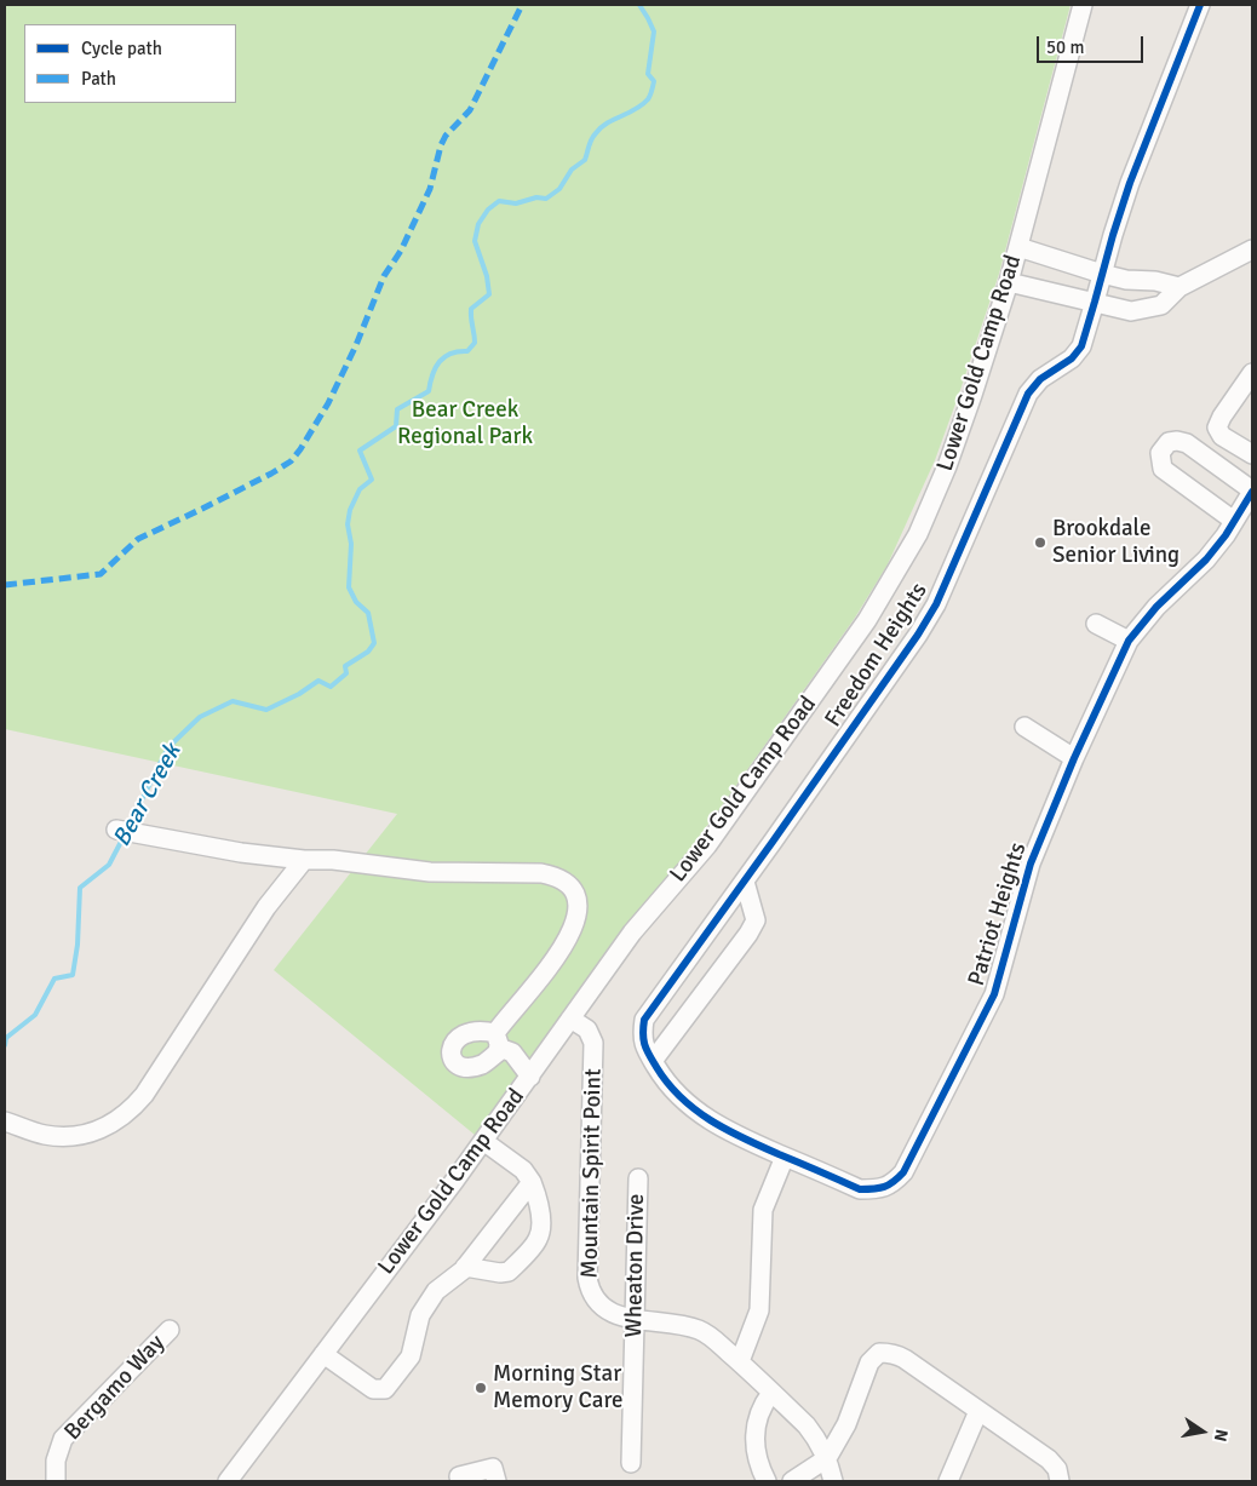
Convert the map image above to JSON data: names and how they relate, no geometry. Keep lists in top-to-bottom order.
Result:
{
  "streets": {
    "street": [
      "Lower Gold Camp Road",
      "Freedom Heights",
      "Patriot Heights",
      "Mountain Spirit Point",
      "Wheaton Drive",
      "Bergamo Way"
    ]
  },
  "crossings": [
    ["Lower Gold Camp Road", "Mountain Spirit Point"],
    ["Freedom Heights", "Patriot Heights"],
    ["Mountain Spirit Point", "Wheaton Drive"]
  ],
  "water": ["Bear Creek"],
  "parks": ["Bear Creek Regional Park"],
  "places": ["Brookdale Senior Living", "Morning Star Memory Care"],
  "legend": ["Cycle path", "Path"],
  "scale_bar": "50 m",
  "north": "right"
}
